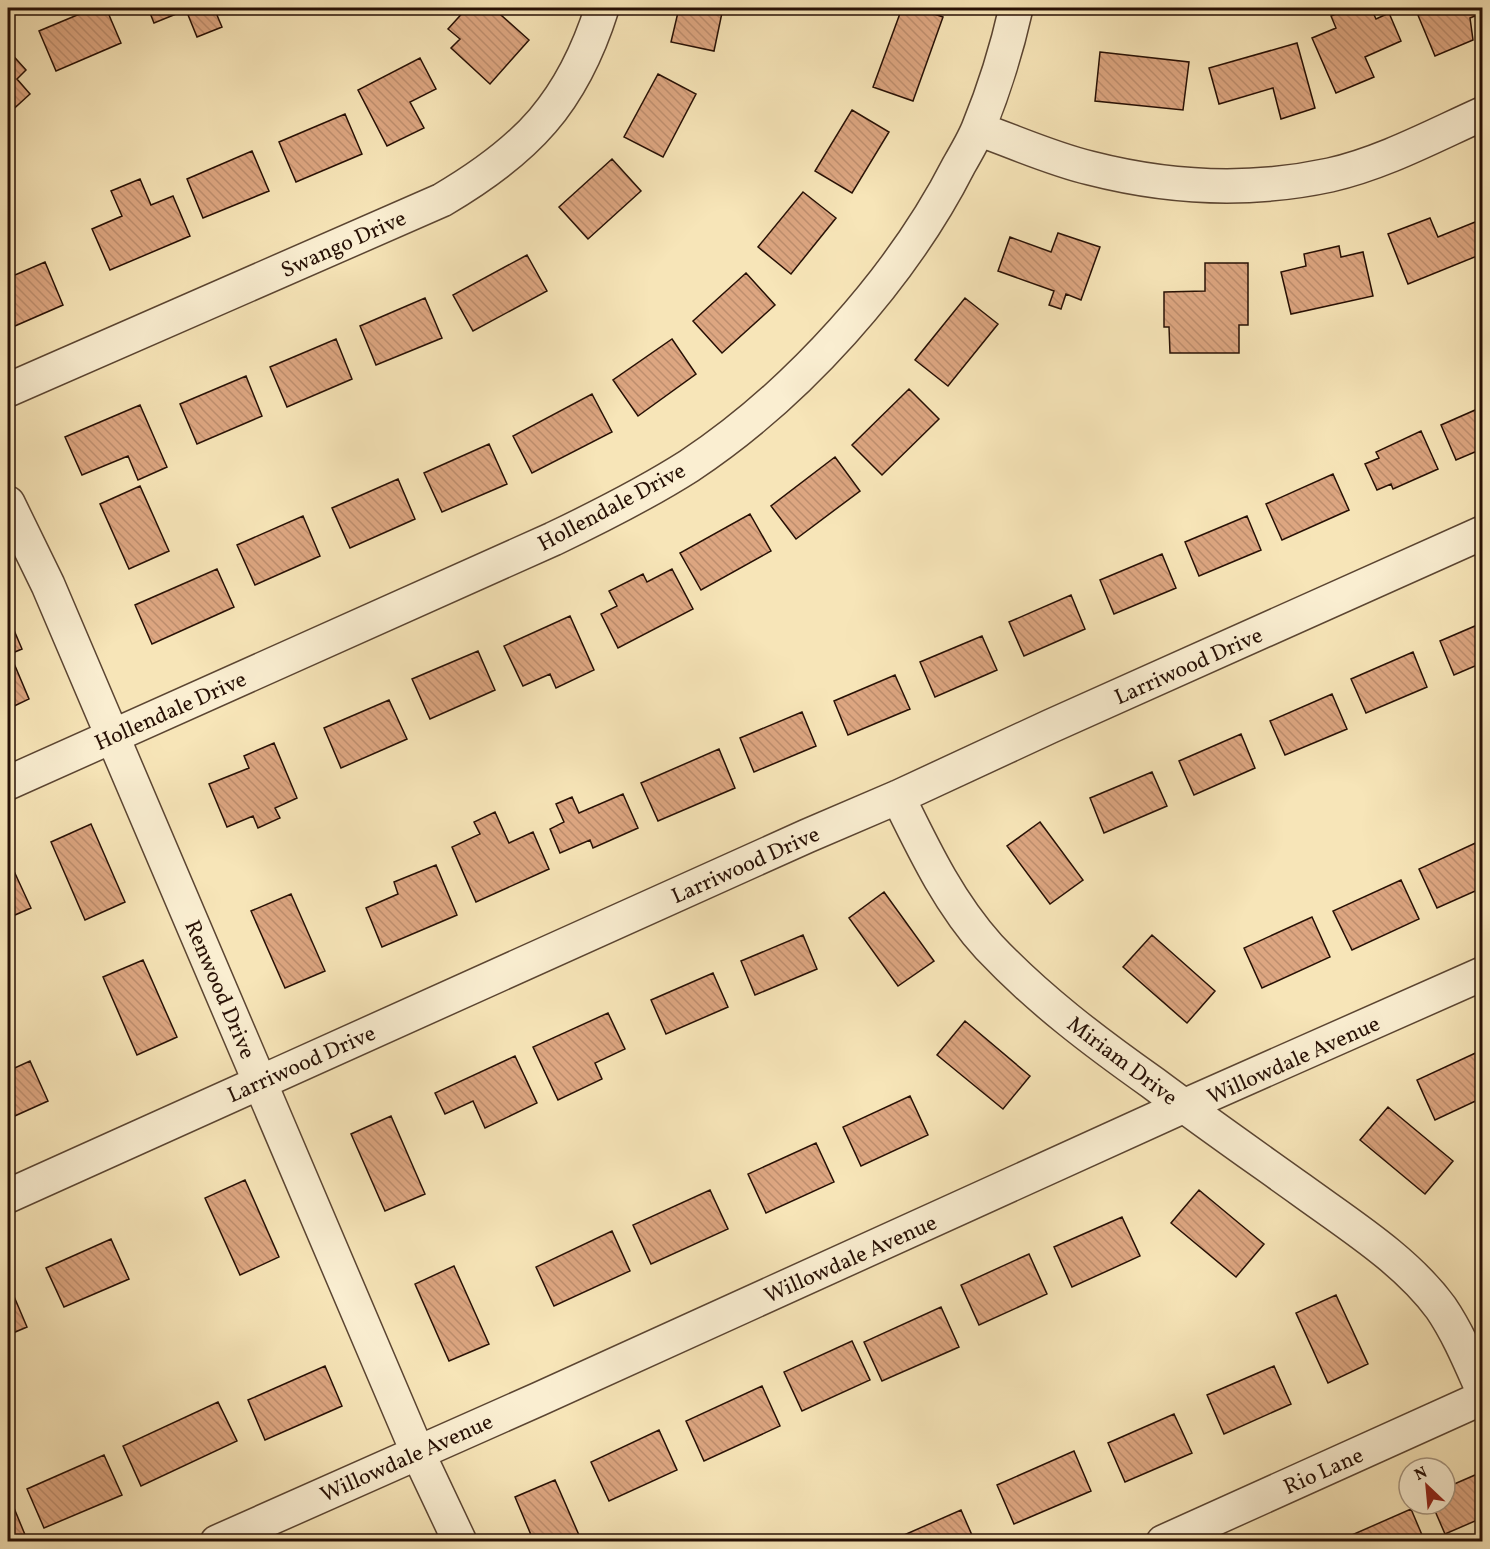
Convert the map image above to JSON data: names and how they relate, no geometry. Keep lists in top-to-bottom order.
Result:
{
  "streets": {
    "street": [
      "Swango Drive",
      "Hollendale Drive",
      "Larriwood Drive",
      "Renwood Drive",
      "Willowdale Avenue",
      "Miriam Drive",
      "Rio Lane"
    ]
  },
  "crossings": [
    ["Hollendale Drive", "Renwood Drive"],
    ["Larriwood Drive", "Renwood Drive"],
    ["Larriwood Drive", "Miriam Drive"],
    ["Renwood Drive", "Willowdale Avenue"],
    ["Willowdale Avenue", "Miriam Drive"]
  ],
  "north": "top left"
}
